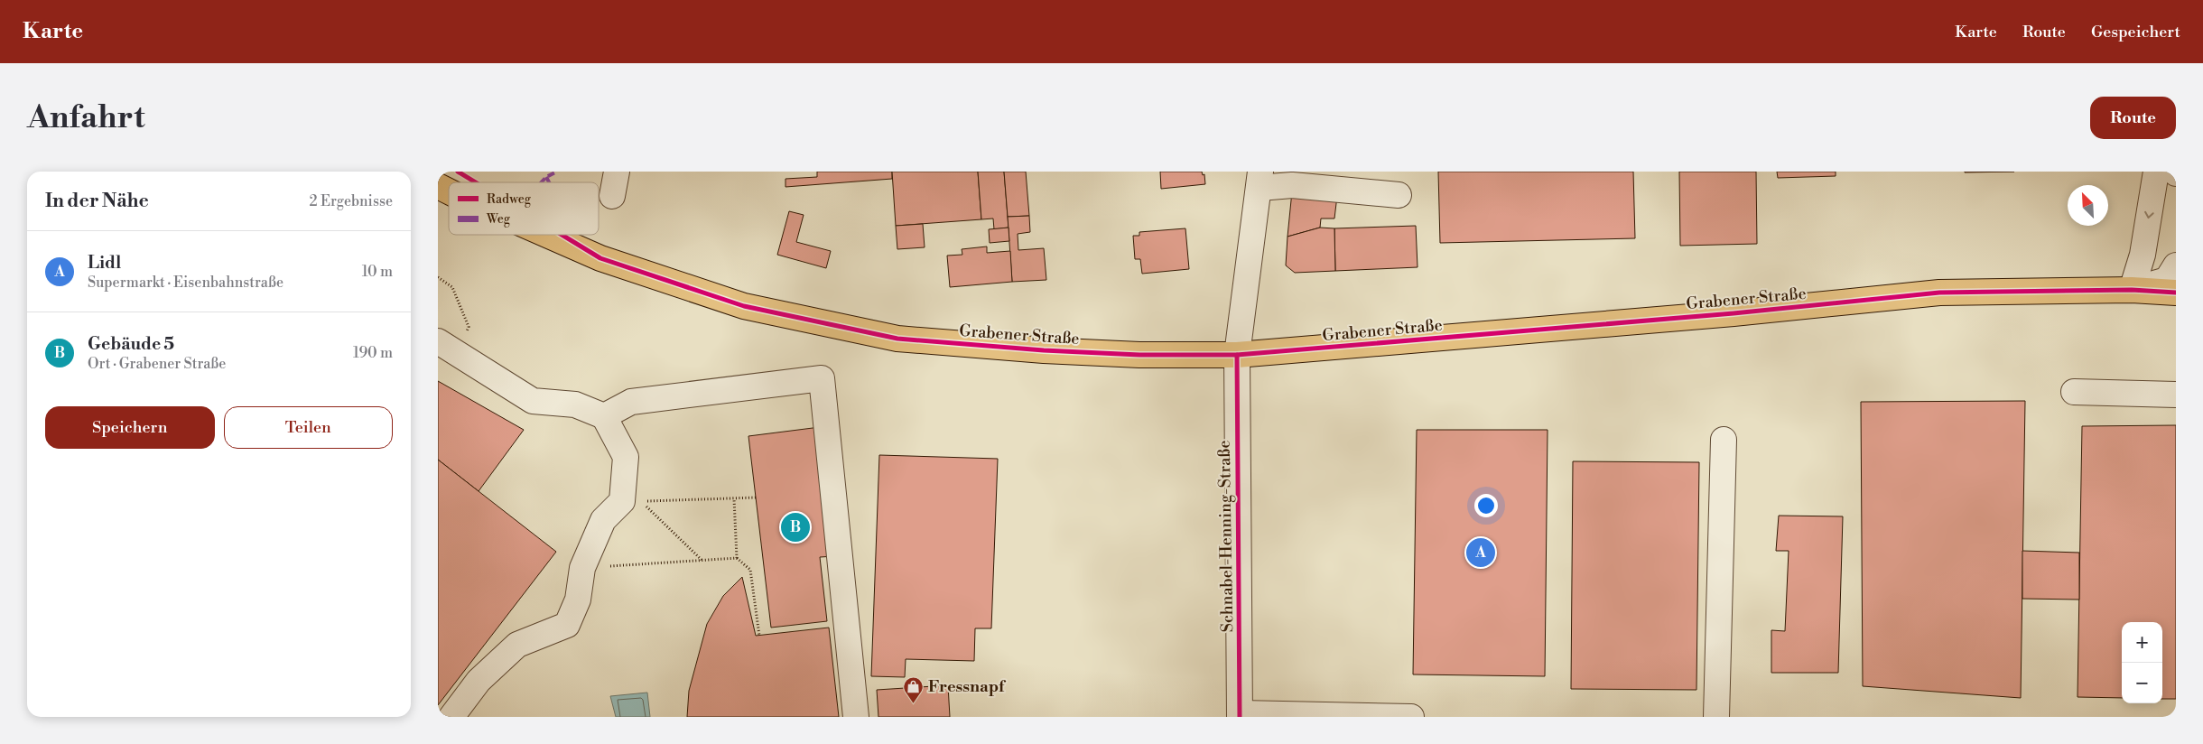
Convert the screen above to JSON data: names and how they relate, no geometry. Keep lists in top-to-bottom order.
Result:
{
  "streets": {
    "main road": ["Grabener Straße"],
    "street": ["Schnabel-Henning-Straße"]
  },
  "crossings": [
    ["Grabener Straße", "Schnabel-Henning-Straße"]
  ],
  "places": {
    "shop": ["Fressnapf"]
  },
  "legend": ["Radweg", "Weg"],
  "north": "top left",
  "page": {
    "header": "Karte",
    "nav": ["Karte", "Route", "Gespeichert"],
    "buttons": [
      "Route",
      ["Speichern", "Teilen"]
    ],
    "title": "Anfahrt",
    "heading": ["In der Nähe", "2 Ergebnisse"],
    "list": [
      {
        "mark": "A",
        "name": "Lidl",
        "note": "Supermarkt · Eisenbahnstraße",
        "value": "10 m"
      },
      {
        "mark": "B",
        "name": "Gebäude 5",
        "note": "Ort · Grabener Straße",
        "value": "190 m"
      }
    ],
    "pins": ["B", "A"],
    "map_buttons": ["+", "−"]
  }
}
